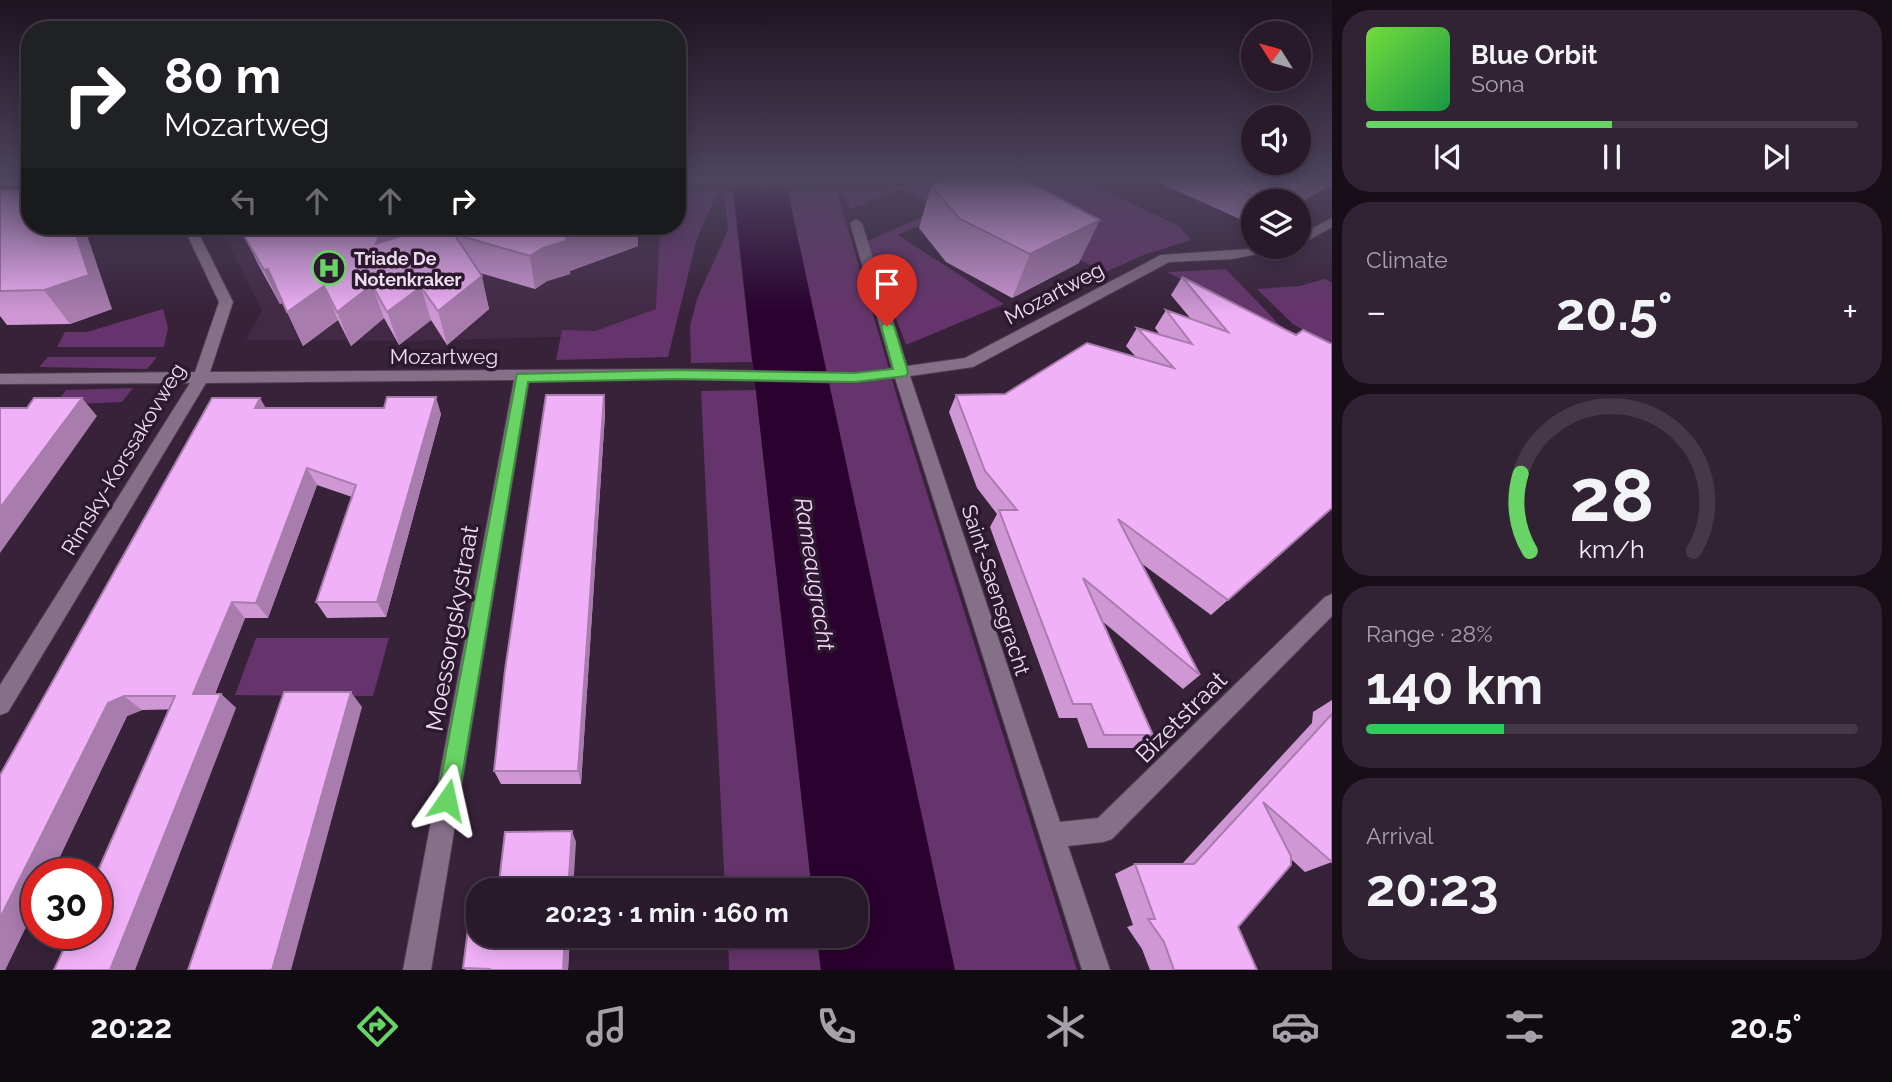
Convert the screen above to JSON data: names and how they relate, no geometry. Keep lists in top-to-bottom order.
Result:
{
  "streets": {
    "street": [
      "Mozartweg",
      "Rimsky-Korssakovweg",
      "Saint-Saensgracht",
      "Moessorgskystraat",
      "Bizetstraat"
    ]
  },
  "crossings": [
    ["Mozartweg", "Rimsky-Korssakovweg"],
    ["Mozartweg", "Saint-Saensgracht"],
    ["Mozartweg", "Moessorgskystraat"],
    ["Saint-Saensgracht", "Bizetstraat"]
  ],
  "water": ["Rameaugracht"],
  "places": {
    "hospital": ["Triade De Notenkraker"]
  },
  "north": "top left",
  "page": {
    "turn": ["80 m", "Mozartweg"],
    "song": ["Blue Orbit", "Sona"],
    "tile": [
      "Climate",
      ["Range · 28%", "140 km"],
      ["Arrival", "20:23"]
    ],
    "heat": ["−", "20.5°", "+"],
    "limit": "30",
    "trip": "20:23 · 1 min · 160 m",
    "tabs": ["20:22", "20.5°"],
    "gauge": ["28", "km/h"]
  }
}
